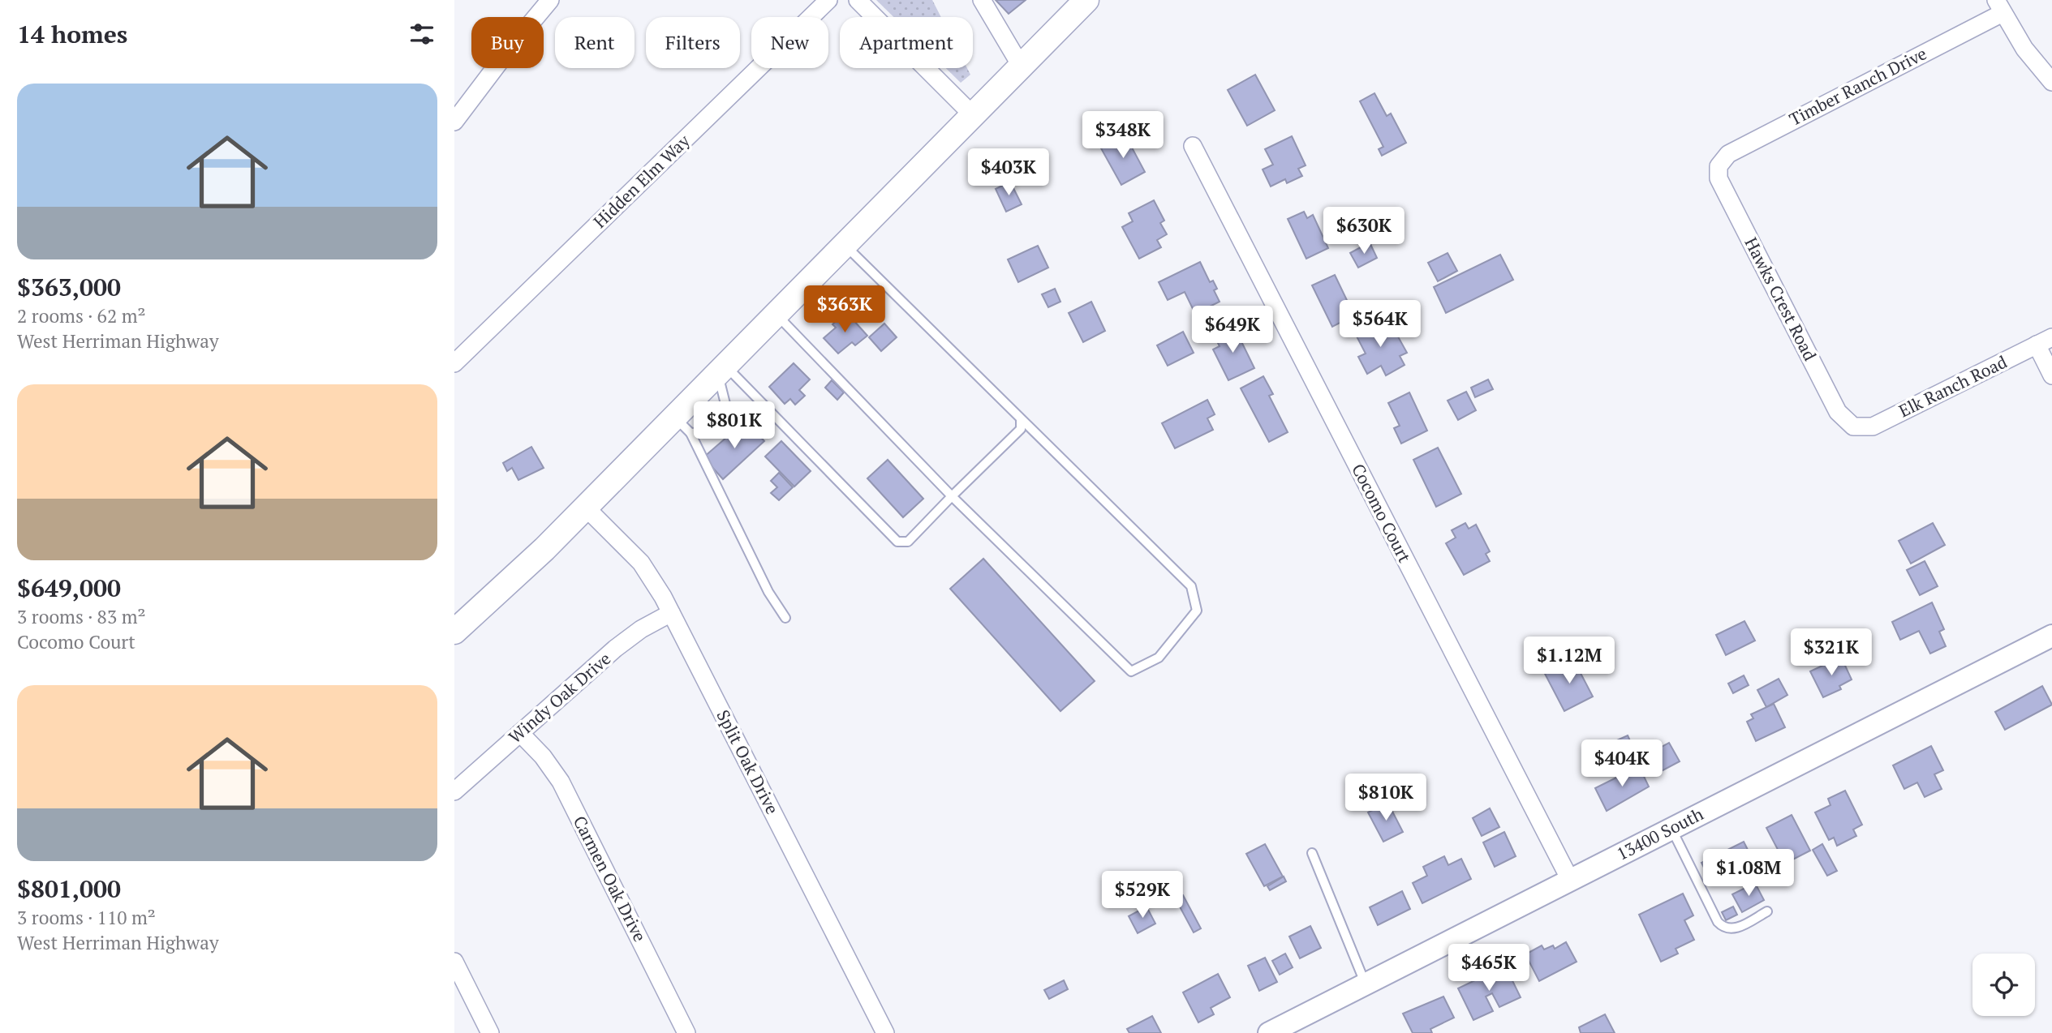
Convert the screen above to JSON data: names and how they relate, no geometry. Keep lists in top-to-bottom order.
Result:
{
  "streets": {
    "street": [
      "Timber Ranch Drive",
      "Hidden Elm Way",
      "Hawks Crest Road",
      "Elk Ranch Road",
      "Cocomo Court",
      "Windy Oak Drive",
      "Split Oak Drive",
      "13400 South",
      "Carmen Oak Drive"
    ]
  },
  "crossings": [
    ["Timber Ranch Drive", "Hawks Crest Road"],
    ["Hawks Crest Road", "Elk Ranch Road"],
    ["Cocomo Court", "13400 South"],
    ["Windy Oak Drive", "Split Oak Drive"],
    ["Windy Oak Drive", "Carmen Oak Drive"]
  ],
  "page": {
    "heading": "14 homes",
    "chip": [
      "Buy",
      "Rent",
      "Filters",
      "New",
      "Apartment"
    ],
    "list": [
      {
        "name": "$363,000",
        "note": "2 rooms · 62 m² · West Herriman Highway"
      },
      {
        "name": "$649,000",
        "note": "3 rooms · 83 m² · Cocomo Court"
      },
      {
        "name": "$801,000",
        "note": "3 rooms · 110 m² · West Herriman Highway"
      }
    ],
    "price": [
      "$348K",
      "$403K",
      "$630K",
      "$363K",
      "$564K",
      "$649K",
      "$801K",
      "$321K",
      "$1.12M",
      "$404K",
      "$810K",
      "$1.08M",
      "$529K",
      "$465K"
    ]
  }
}
